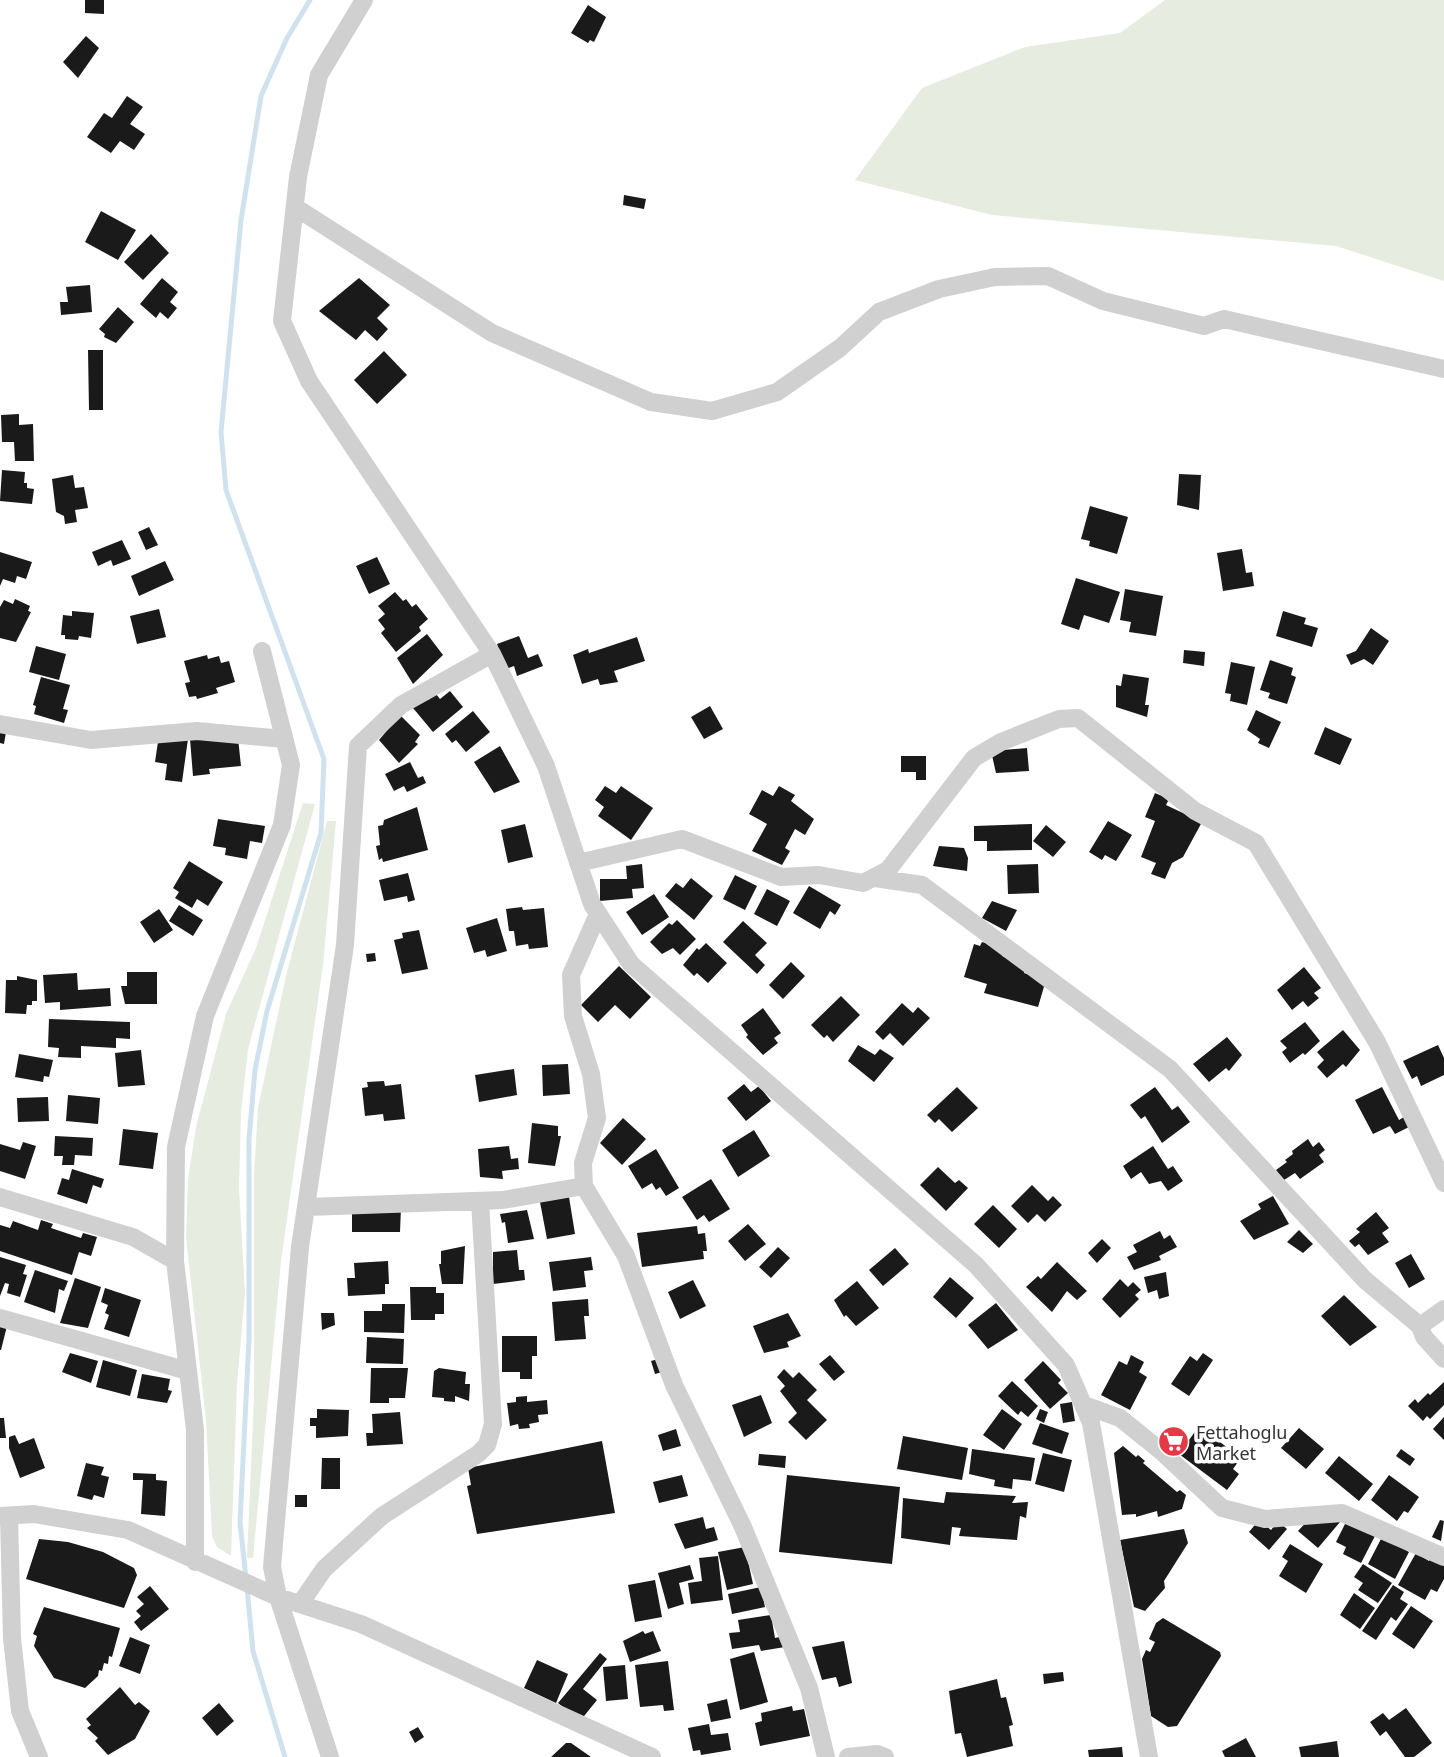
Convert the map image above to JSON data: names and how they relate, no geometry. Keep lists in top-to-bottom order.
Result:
{
  "places": {
    "supermarket": ["Fettahoglu Market"]
  }
}
